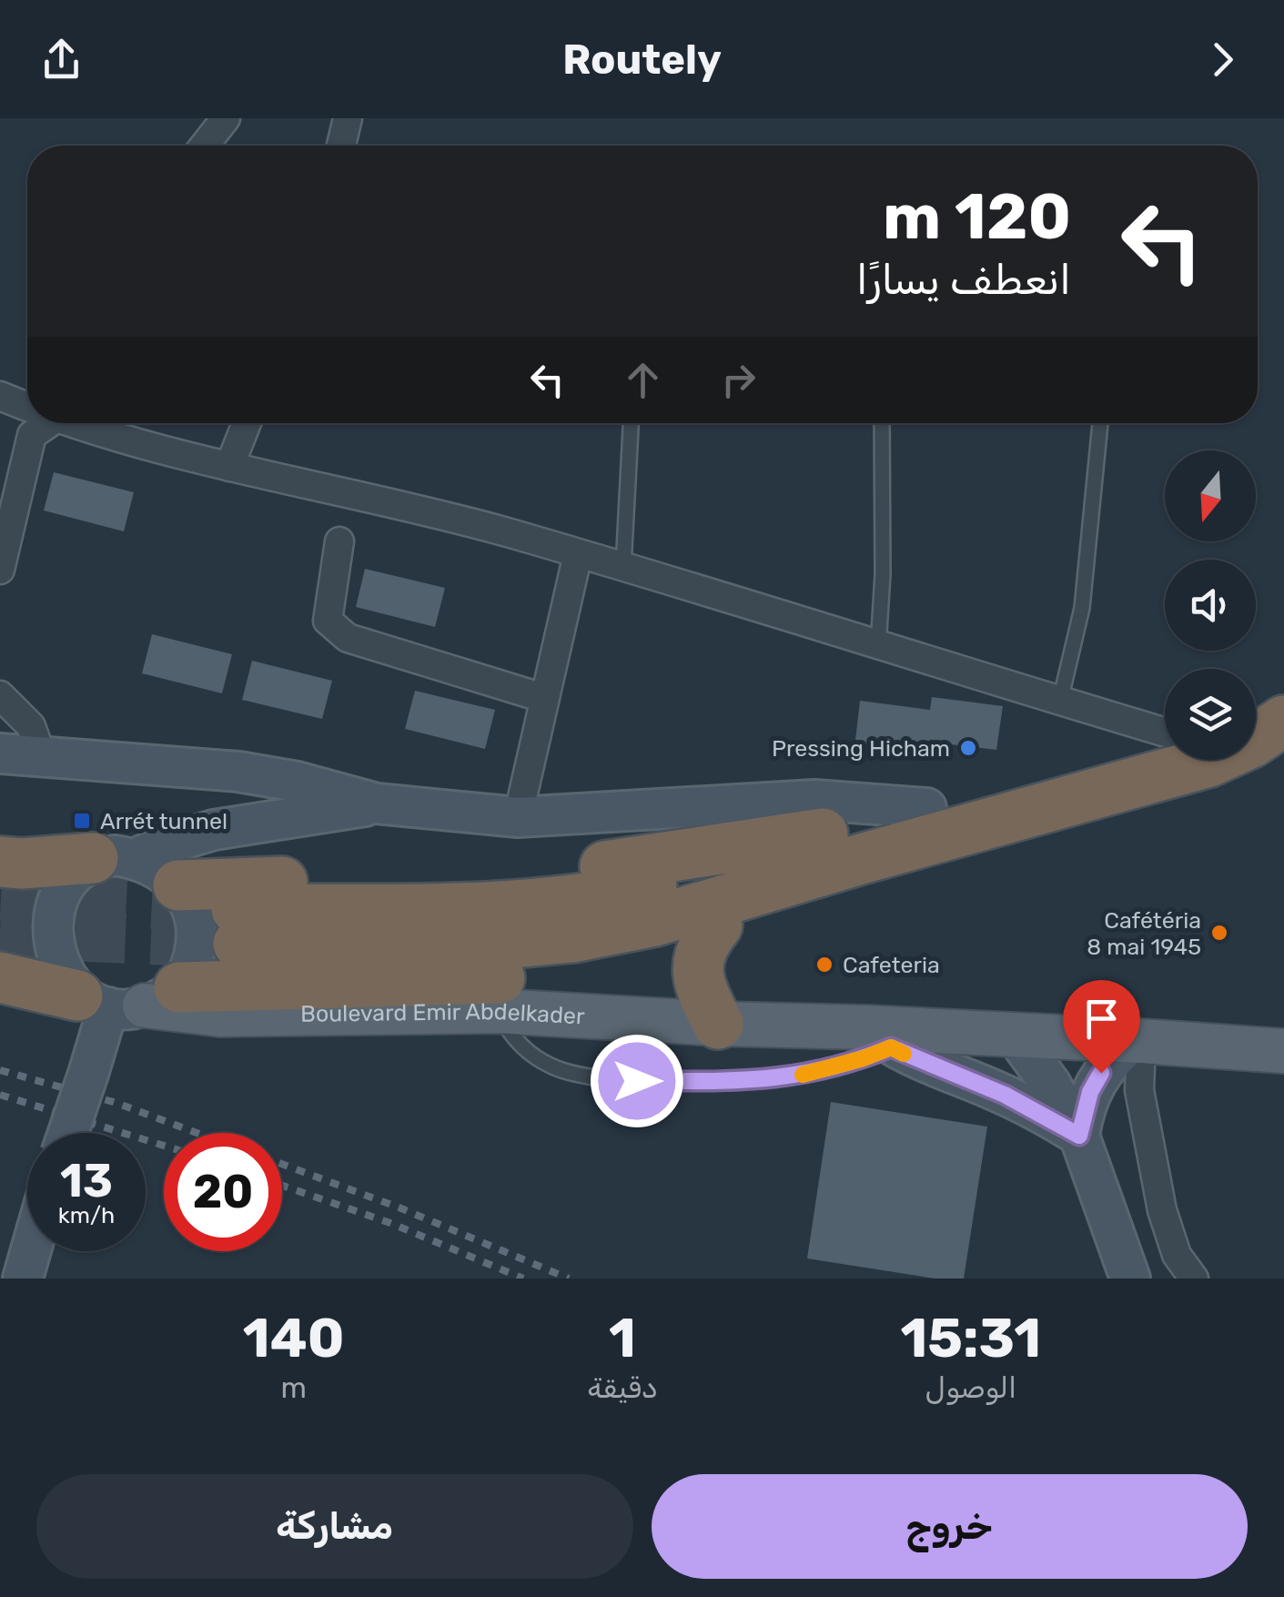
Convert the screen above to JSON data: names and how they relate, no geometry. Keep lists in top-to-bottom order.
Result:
{
  "streets": {
    "main road": ["Boulevard Emir Abdelkader"]
  },
  "places": {
    "other": ["Pressing Hicham", "Cafétéria 8 mai 1945", "Cafeteria"],
    "transit": ["Arrét tunnel"]
  },
  "north": "bottom",
  "page": {
    "header": "Routely",
    "turn": ["120 m", "انعطف يسارًا"],
    "speed": "13 km/h",
    "limit": "20",
    "eta": [
      "15:31",
      "الوصول",
      "1",
      "دقيقة",
      "140",
      "m"
    ],
    "buttons": ["خروج", "مشاركة"]
  }
}
